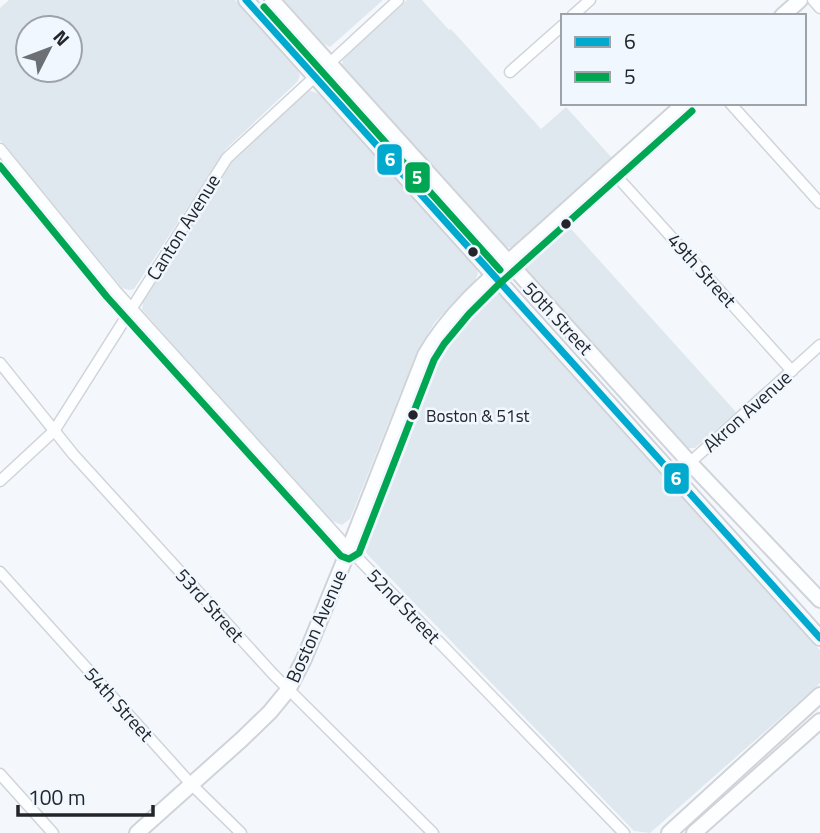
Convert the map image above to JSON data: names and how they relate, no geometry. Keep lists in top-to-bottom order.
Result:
{
  "streets": {
    "main road": ["50th Street", "Boston Avenue"],
    "street": [
      "Canton Avenue",
      "49th Street",
      "Akron Avenue",
      "53rd Street",
      "52nd Street",
      "54th Street"
    ]
  },
  "crossings": [
    ["Canton Avenue", "50th Street"],
    ["Canton Avenue", "53rd Street"],
    ["Canton Avenue", "52nd Street"],
    ["49th Street", "Akron Avenue"],
    ["49th Street", "Boston Avenue"],
    ["50th Street", "Akron Avenue"],
    ["50th Street", "Boston Avenue"],
    ["53rd Street", "Boston Avenue"],
    ["52nd Street", "Boston Avenue"],
    ["Boston Avenue", "54th Street"]
  ],
  "places": ["Boston & 51st"],
  "lines": ["transit line 6", "transit line 5"],
  "legend": ["6", "5"],
  "scale_bar": "100 m",
  "north": "top right"
}
